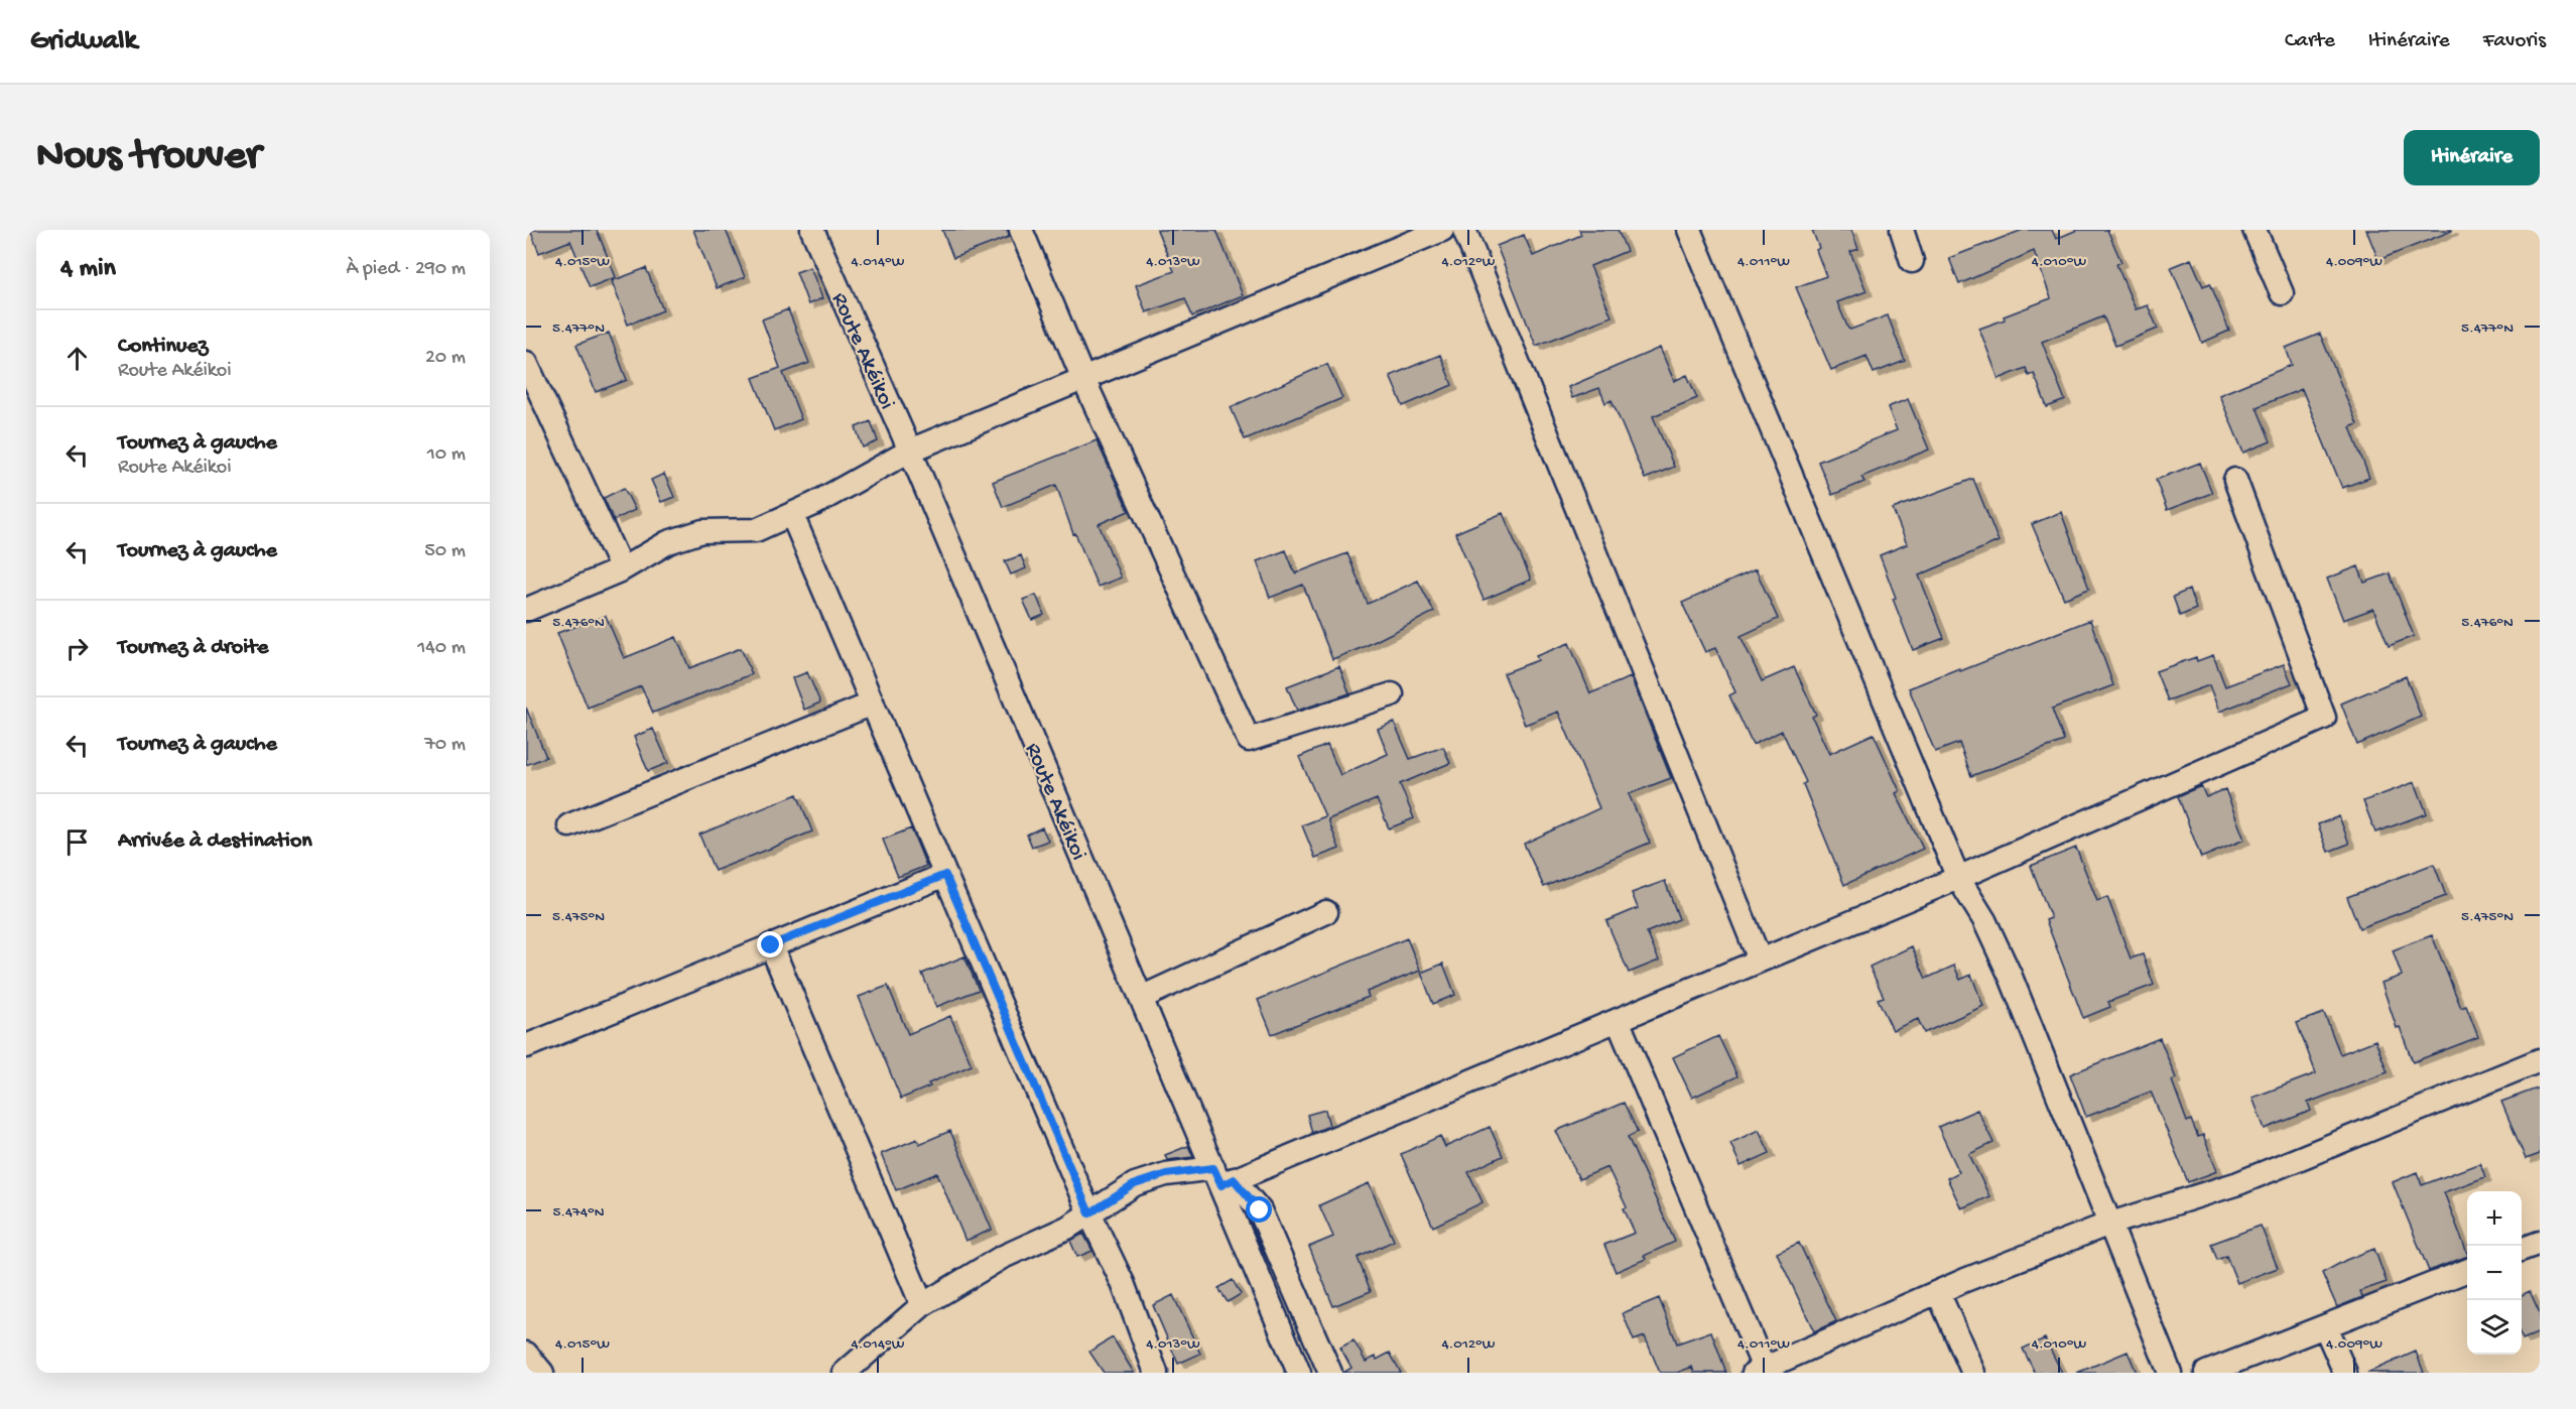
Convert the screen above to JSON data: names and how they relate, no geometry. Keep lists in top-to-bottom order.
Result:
{
  "streets": {
    "street": ["Route Akéikoi"]
  },
  "page": {
    "header": "Gridwalk",
    "nav": ["Carte", "Itinéraire", "Favoris"],
    "buttons": "Itinéraire",
    "title": "Nous trouver",
    "heading": ["4 min", "À pied · 290 m"],
    "list": [
      ["Continuez", "Route Akéikoi", "20 m"],
      ["Tournez à gauche", "Route Akéikoi", "10 m"],
      ["Tournez à gauche", "50 m"],
      ["Tournez à droite", "140 m"],
      ["Tournez à gauche", "70 m"],
      "Arrivée à destination"
    ],
    "map_buttons": ["+", "−"]
  },
  "coordinates": [
    "4.015°W",
    "4.014°W",
    "4.013°W",
    "4.012°W",
    "4.011°W",
    "4.010°W",
    "4.009°W",
    "5.477°N",
    "5.476°N",
    "5.475°N",
    "5.474°N"
  ]
}
